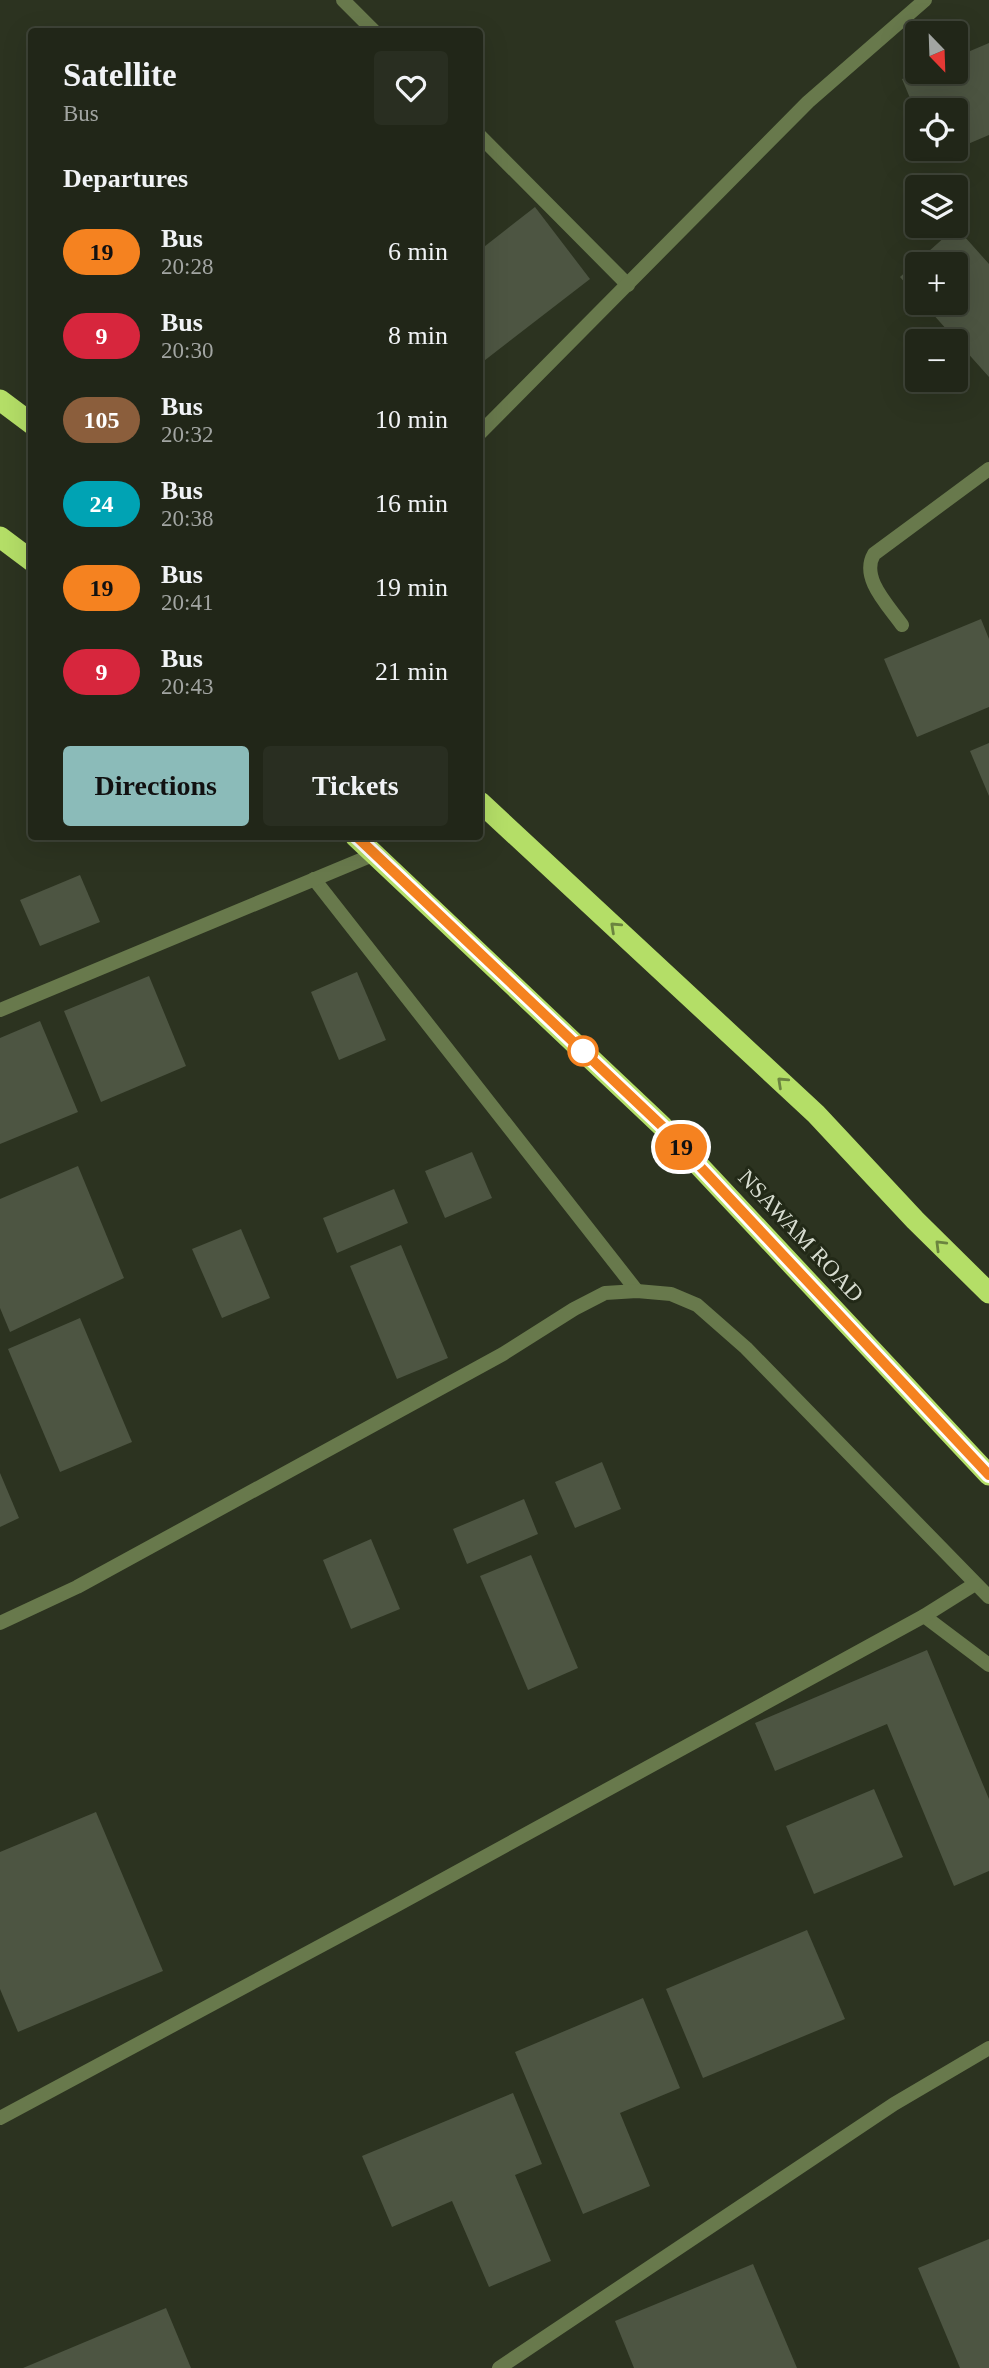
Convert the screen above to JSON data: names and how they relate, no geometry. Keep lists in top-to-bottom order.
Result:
{
  "streets": {
    "highway": ["NSAWAM ROAD"]
  },
  "lines": ["bus line 19"],
  "north": "bottom right",
  "page": {
    "on_map": "19",
    "map_buttons": ["+", "−"],
    "heading": [
      ["Satellite", "Bus"],
      "Departures"
    ],
    "list": [
      {
        "mark": "19",
        "name": "Bus",
        "note": "20:28",
        "value": "6 min"
      },
      {
        "mark": "9",
        "name": "Bus",
        "note": "20:30",
        "value": "8 min"
      },
      {
        "mark": "105",
        "name": "Bus",
        "note": "20:32",
        "value": "10 min"
      },
      {
        "mark": "24",
        "name": "Bus",
        "note": "20:38",
        "value": "16 min"
      },
      {
        "mark": "19",
        "name": "Bus",
        "note": "20:41",
        "value": "19 min"
      },
      {
        "mark": "9",
        "name": "Bus",
        "note": "20:43",
        "value": "21 min"
      }
    ],
    "buttons": ["Directions", "Tickets"]
  }
}
